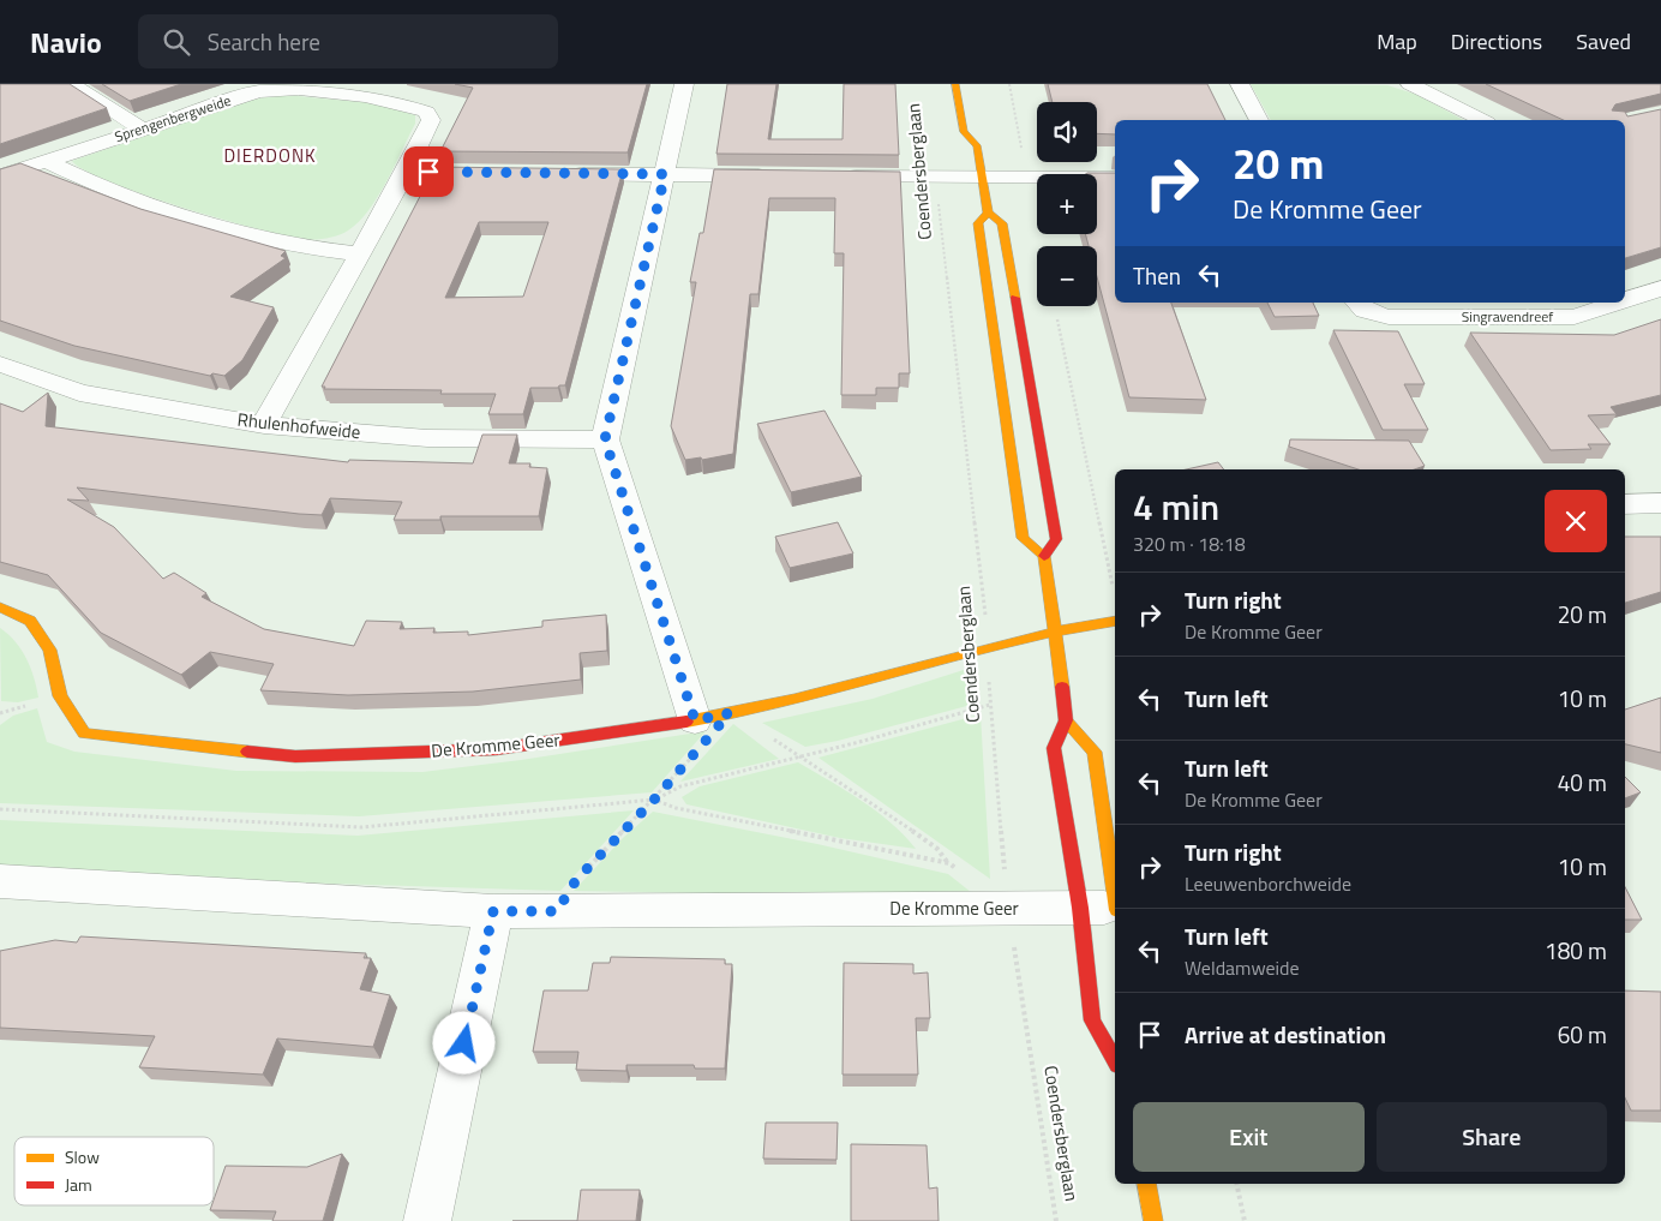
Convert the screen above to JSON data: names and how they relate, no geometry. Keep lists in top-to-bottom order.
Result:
{
  "streets": {
    "street": [
      "Sprengenbergweide",
      "Singravendreef",
      "Rhulenhofweide",
      "De Kromme Geer"
    ],
    "path": ["Coendersberglaan"]
  },
  "crossings": [
    ["Sprengenbergweide", "Rhulenhofweide"],
    ["Coendersberglaan", "De Kromme Geer"]
  ],
  "districts": ["DIERDONK"],
  "legend": ["Slow", "Jam"],
  "page": {
    "header": "Navio",
    "search": "Search here",
    "nav": ["Map", "Directions", "Saved"],
    "map_buttons": ["+", "−"],
    "turn": ["20 m", "De Kromme Geer"],
    "then": "Then",
    "heading": ["4 min", "320 m · 18:18"],
    "list": [
      {
        "name": "Turn right",
        "note": "De Kromme Geer",
        "value": "20 m"
      },
      {
        "name": "Turn left",
        "value": "10 m"
      },
      {
        "name": "Turn left",
        "note": "De Kromme Geer",
        "value": "40 m"
      },
      {
        "name": "Turn right",
        "note": "Leeuwenborchweide",
        "value": "10 m"
      },
      {
        "name": "Turn left",
        "note": "Weldamweide",
        "value": "180 m"
      },
      {
        "name": "Arrive at destination",
        "value": "60 m"
      }
    ],
    "buttons": ["Exit", "Share"]
  }
}
